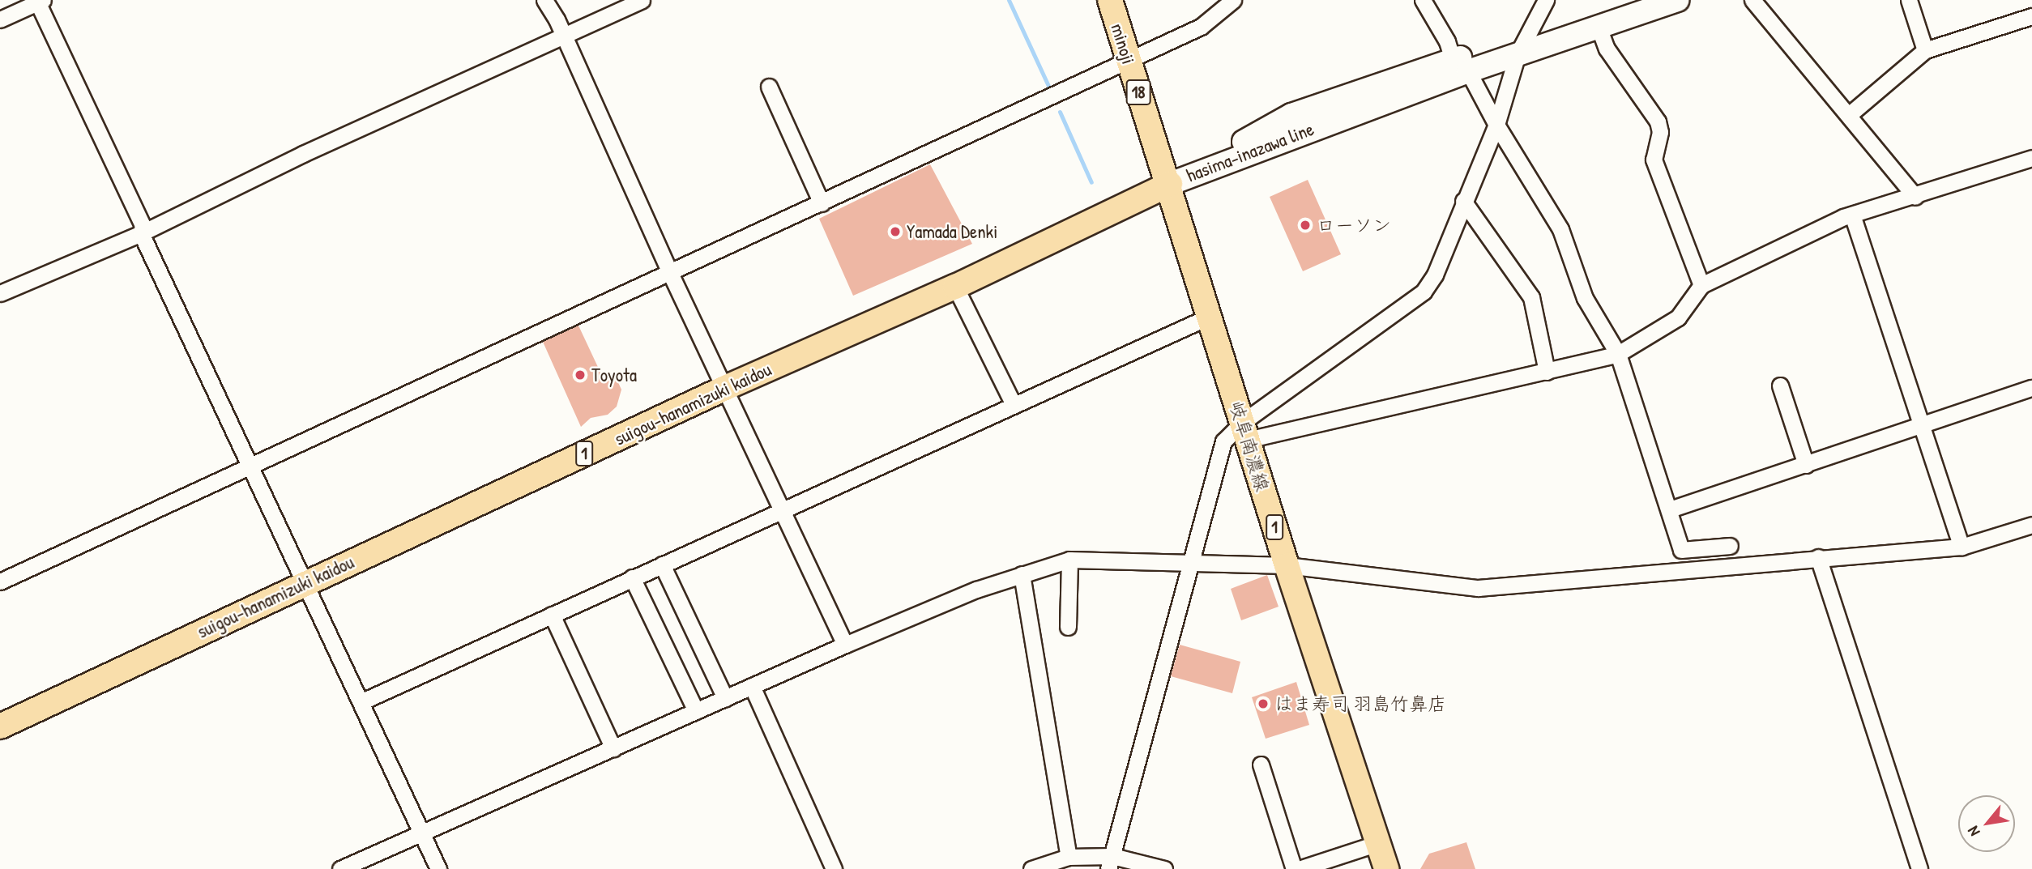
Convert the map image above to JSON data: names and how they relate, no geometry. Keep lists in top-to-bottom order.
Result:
{
  "streets": {
    "main road": [
      "minoji",
      "18",
      "hasima-inazawa line",
      "suigou-hanamizuki kaidou",
      "岐阜南濃線",
      "1"
    ]
  },
  "crossings": [
    ["minoji", "hasima-inazawa line"],
    ["minoji", "suigou-hanamizuki kaidou"],
    ["minoji", "岐阜南濃線"],
    ["hasima-inazawa line", "suigou-hanamizuki kaidou"],
    ["hasima-inazawa line", "岐阜南濃線"],
    ["suigou-hanamizuki kaidou", "岐阜南濃線"]
  ],
  "places": [
    "ローソン",
    "Yamada Denki",
    "Toyota",
    "はま寿司 羽島竹鼻店"
  ],
  "north": "bottom left"
}
